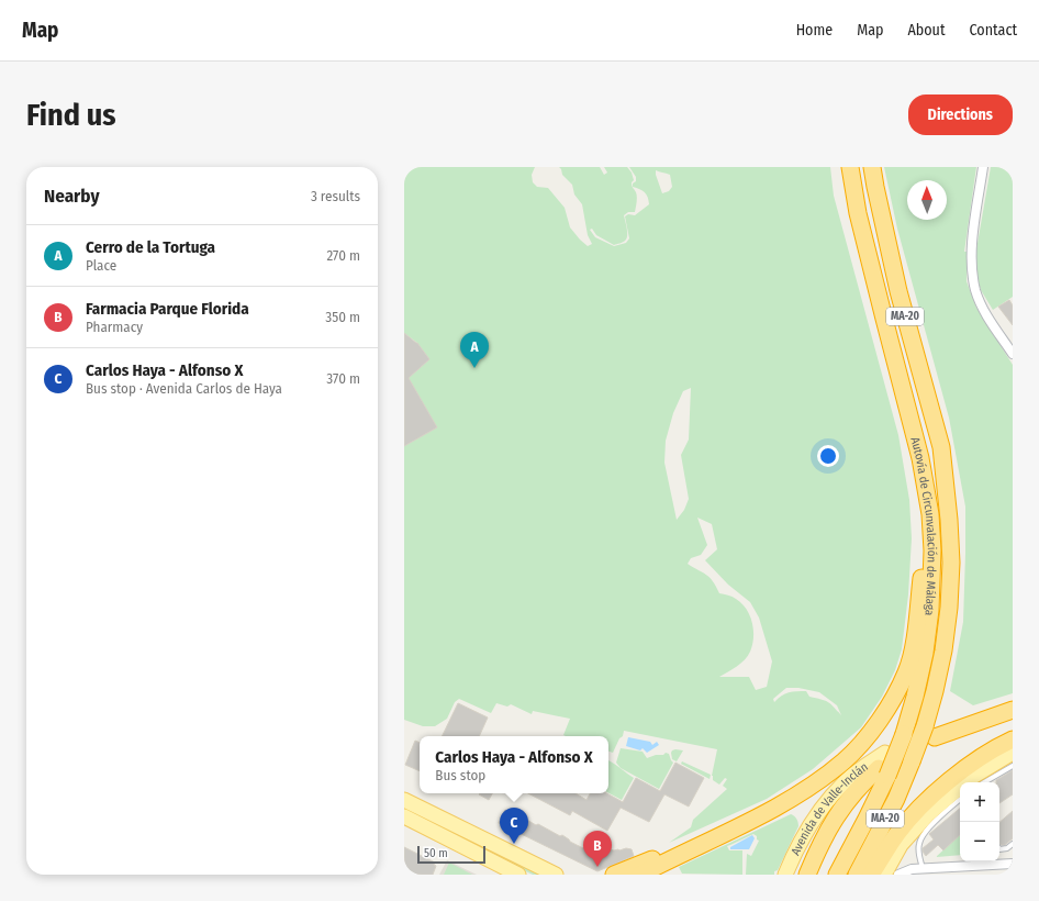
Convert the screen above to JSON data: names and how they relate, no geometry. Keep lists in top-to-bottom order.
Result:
{
  "streets": {
    "highway": ["MA-20", "Autovía de Circunvalación de Málaga"],
    "main road": ["Avenida de Valle-Inclán"]
  },
  "scale_bar": "50 m",
  "north": "top",
  "page": {
    "header": "Map",
    "nav": [
      "Home",
      "Map",
      "About",
      "Contact"
    ],
    "buttons": "Directions",
    "title": "Find us",
    "heading": ["Nearby", "3 results"],
    "list": [
      {
        "mark": "A",
        "name": "Cerro de la Tortuga",
        "note": "Place",
        "value": "270 m"
      },
      {
        "mark": "B",
        "name": "Farmacia Parque Florida",
        "note": "Pharmacy",
        "value": "350 m"
      },
      {
        "mark": "C",
        "name": "Carlos Haya - Alfonso X",
        "note": "Bus stop · Avenida Carlos de Haya",
        "value": "370 m"
      }
    ],
    "pins": ["A", "C", "B"],
    "popup": ["Carlos Haya - Alfonso X", "Bus stop"],
    "map_buttons": ["+", "−"],
    "scale": "50 m"
  }
}
